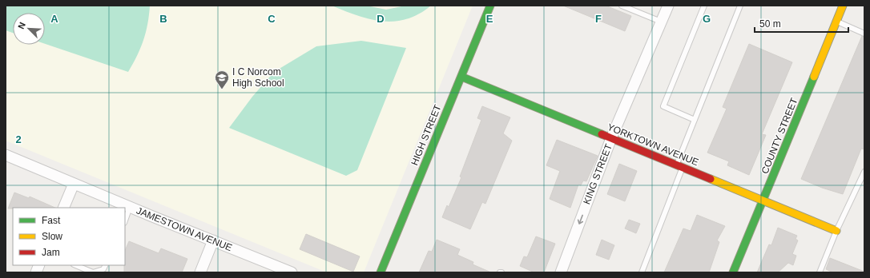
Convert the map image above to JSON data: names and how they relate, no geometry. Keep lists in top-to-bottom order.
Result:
{
  "streets": {
    "street": [
      "HIGH STREET",
      "COUNTY STREET",
      "YORKTOWN AVENUE",
      "KING STREET",
      "JAMESTOWN AVENUE"
    ]
  },
  "crossings": [
    ["HIGH STREET", "YORKTOWN AVENUE"],
    ["COUNTY STREET", "YORKTOWN AVENUE"],
    ["YORKTOWN AVENUE", "KING STREET"]
  ],
  "one_way": ["KING STREET"],
  "places": {
    "school or university": ["I C Norcom High School"]
  },
  "legend": ["Fast", "Slow", "Jam"],
  "scale_bar": "50 m",
  "north": "top left",
  "grid": {
    "columns": [
      "A",
      "B",
      "C",
      "D",
      "E",
      "F",
      "G"
    ],
    "rows": ["2"]
  }
}
